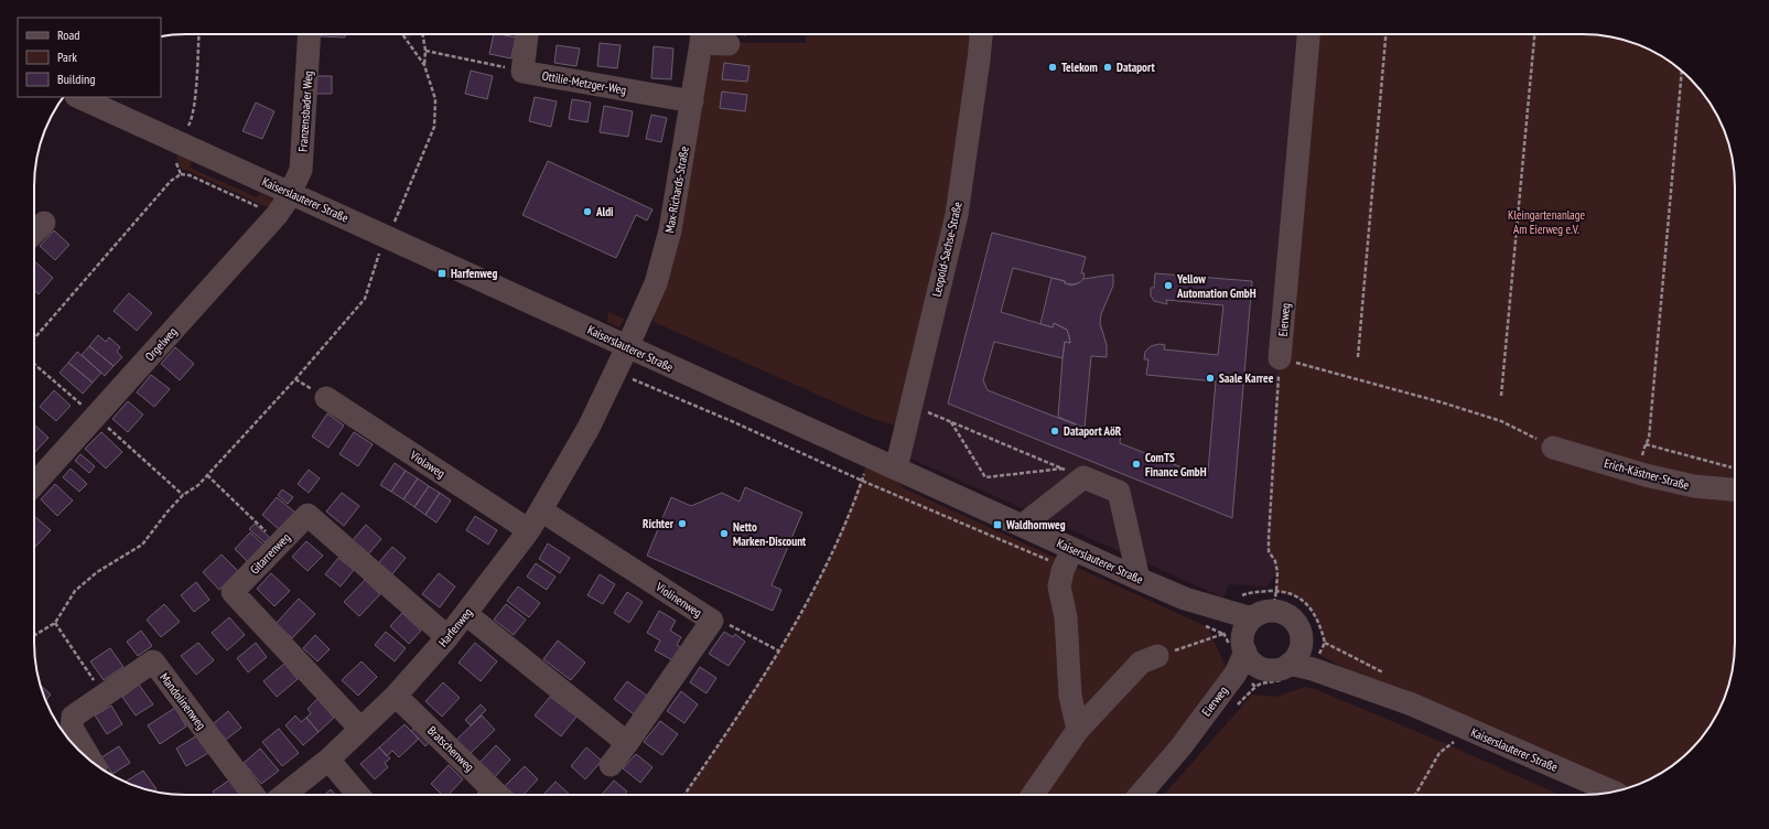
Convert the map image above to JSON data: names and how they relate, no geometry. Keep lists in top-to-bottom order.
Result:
{
  "streets": {
    "street": [
      "Ottilie-Metzger-Weg",
      "Franzensbader Weg",
      "Max-Richards-Straße",
      "Kaiserslauterer Straße",
      "Leopold-Sachse-Straße",
      "Eierweg",
      "Orgelweg",
      "Violaweg",
      "Erich-Kästner-Straße",
      "Gitarrenweg",
      "Violinenweg",
      "Harfenweg",
      "Mandolinenweg",
      "Bratschenweg"
    ]
  },
  "crossings": [
    ["Ottilie-Metzger-Weg", "Max-Richards-Straße"],
    ["Franzensbader Weg", "Kaiserslauterer Straße"],
    ["Franzensbader Weg", "Orgelweg"],
    ["Max-Richards-Straße", "Kaiserslauterer Straße"],
    ["Max-Richards-Straße", "Harfenweg"],
    ["Kaiserslauterer Straße", "Leopold-Sachse-Straße"],
    ["Kaiserslauterer Straße", "Eierweg"],
    ["Kaiserslauterer Straße", "Orgelweg"],
    ["Kaiserslauterer Straße", "Harfenweg"],
    ["Violaweg", "Harfenweg"],
    ["Gitarrenweg", "Harfenweg"],
    ["Violinenweg", "Harfenweg"],
    ["Harfenweg", "Bratschenweg"]
  ],
  "parks": ["Kleingartenanlage Am Eierweg e.V."],
  "places": {
    "other": [
      "Telekom",
      "Dataport",
      "Aldi",
      "Yellow Automation GmbH",
      "Saale Karree",
      "Dataport AöR",
      "ComTS Finance GmbH",
      "Richter",
      "Netto Marken-Discount"
    ],
    "transit": ["Harfenweg", "Waldhornweg"]
  },
  "legend": ["Road", "Park", "Building"]
}
